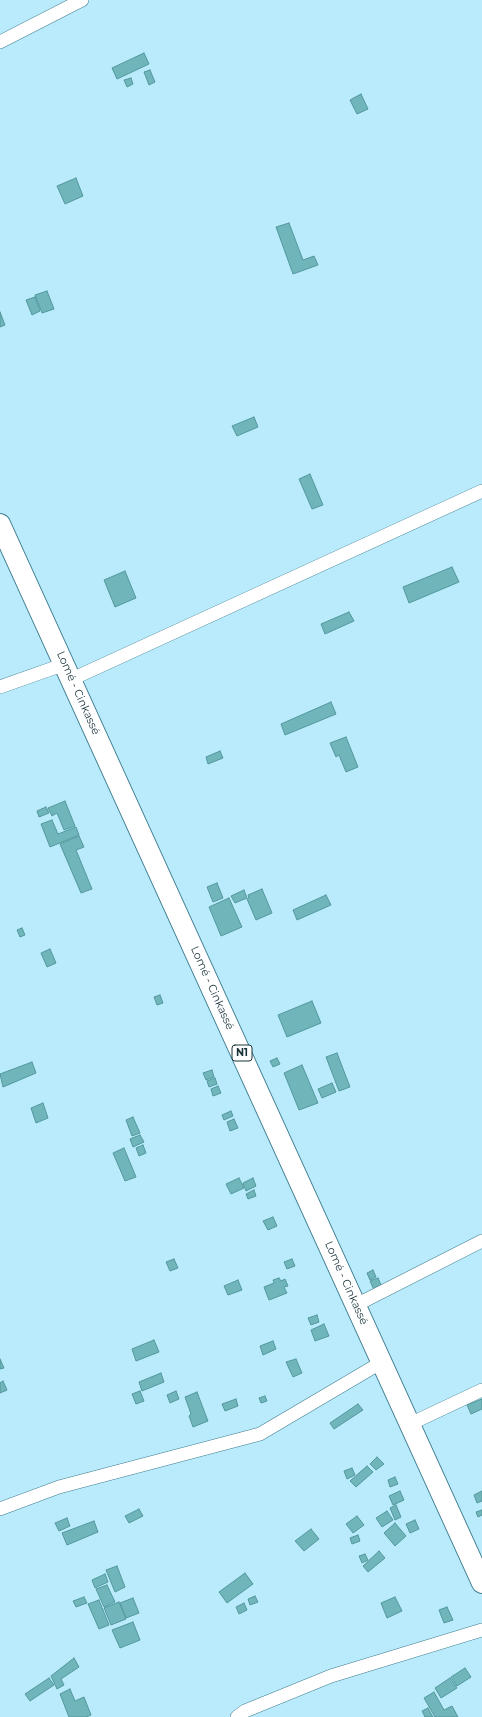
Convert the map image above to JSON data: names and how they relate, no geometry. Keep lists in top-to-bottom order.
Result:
{
  "streets": {
    "highway": ["Lomé - Cinkassé", "N1"]
  }
}
